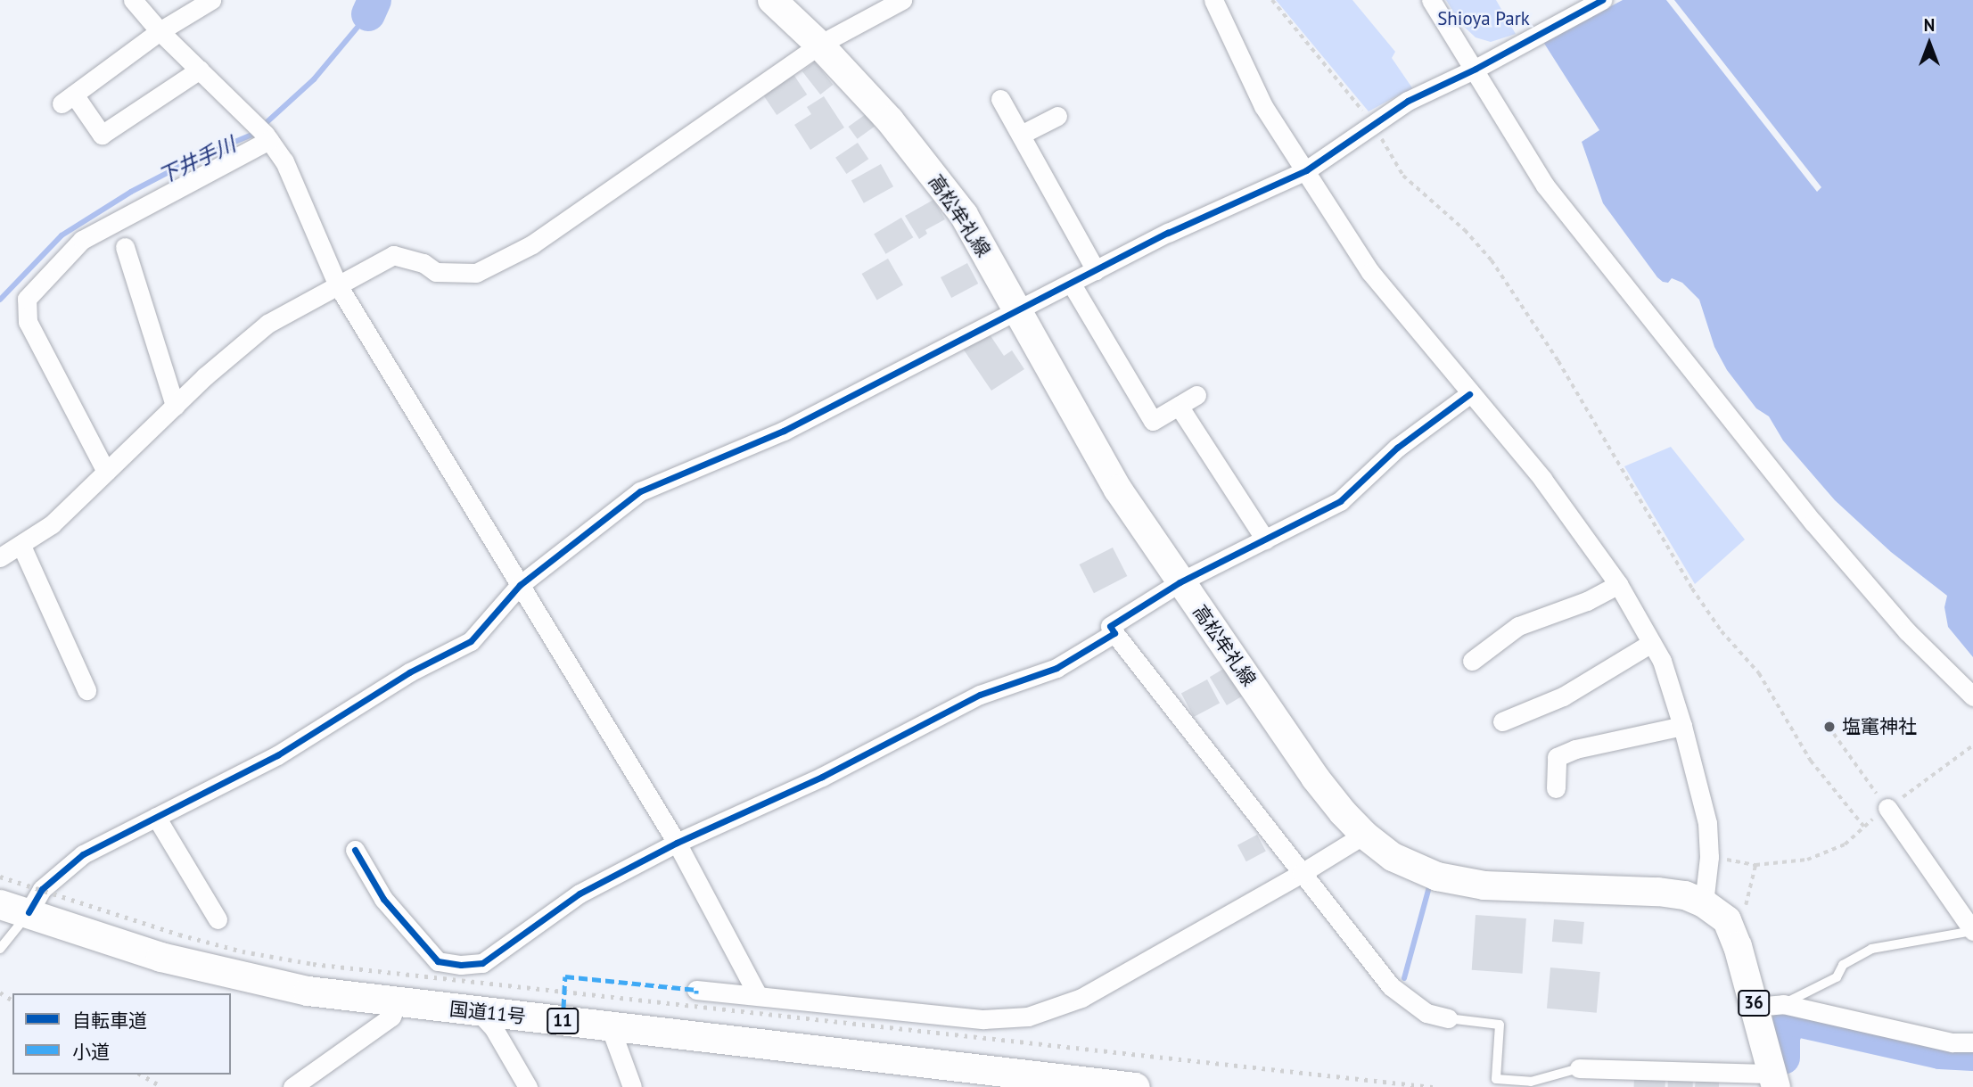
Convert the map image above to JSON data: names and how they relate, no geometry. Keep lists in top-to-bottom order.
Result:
{
  "streets": {
    "highway": ["国道11号", "11"],
    "main road": ["高松牟礼線", "36"]
  },
  "crossings": [
    ["高松牟礼線", "36"]
  ],
  "water": ["下井手川"],
  "parks": ["Shioya Park"],
  "places": ["塩竃神社"],
  "legend": ["自転車道", "小道"],
  "north": "top"
}
